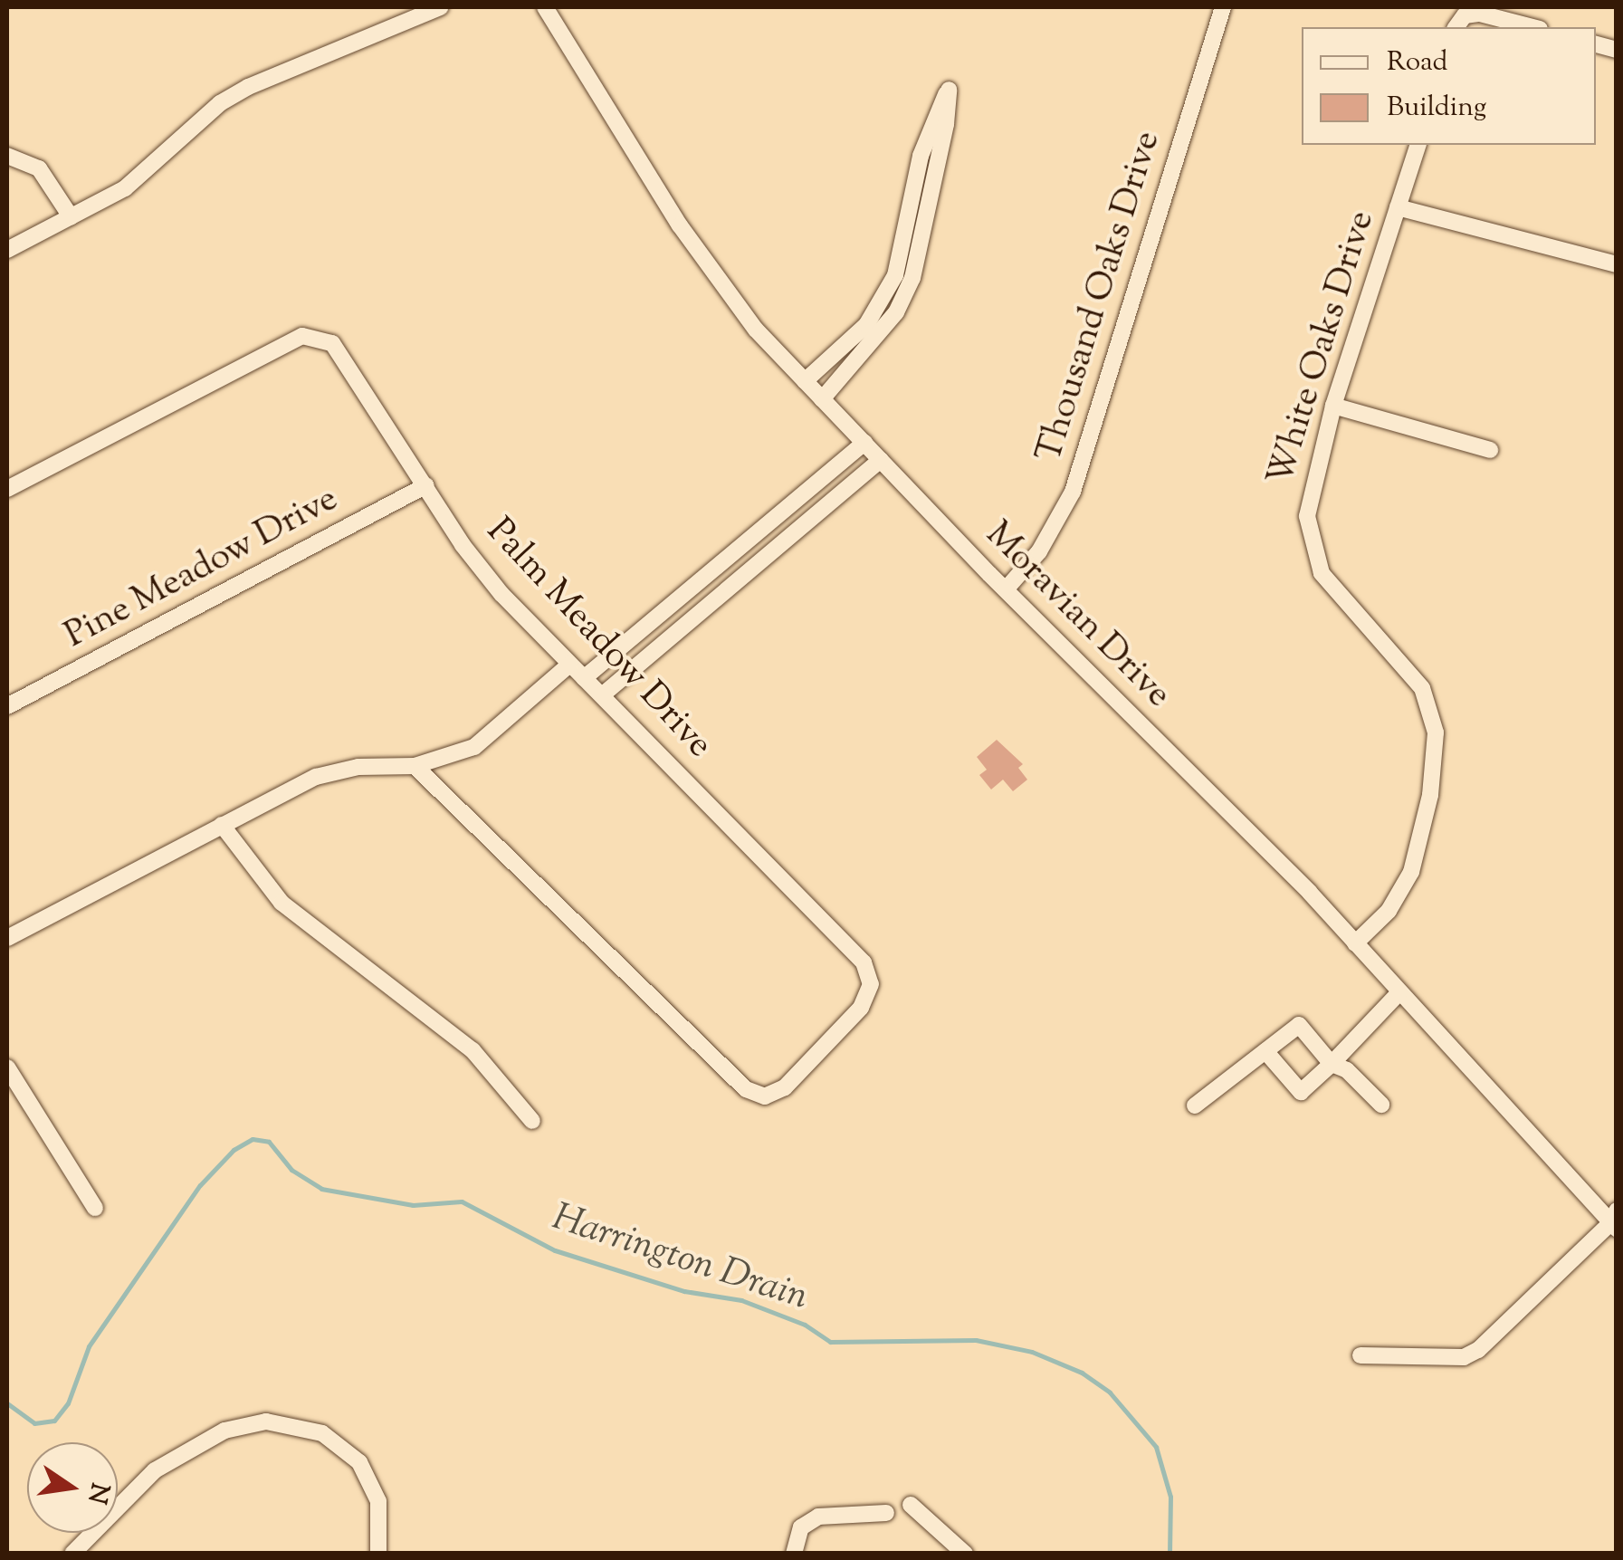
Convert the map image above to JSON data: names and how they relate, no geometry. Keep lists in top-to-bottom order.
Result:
{
  "streets": {
    "street": [
      "Thousand Oaks Drive",
      "White Oaks Drive",
      "Pine Meadow Drive",
      "Moravian Drive",
      "Palm Meadow Drive"
    ]
  },
  "crossings": [
    ["Thousand Oaks Drive", "Moravian Drive"],
    ["White Oaks Drive", "Moravian Drive"],
    ["Pine Meadow Drive", "Palm Meadow Drive"]
  ],
  "water": ["Harrington Drain"],
  "legend": ["Road", "Building"],
  "north": "right"
}
